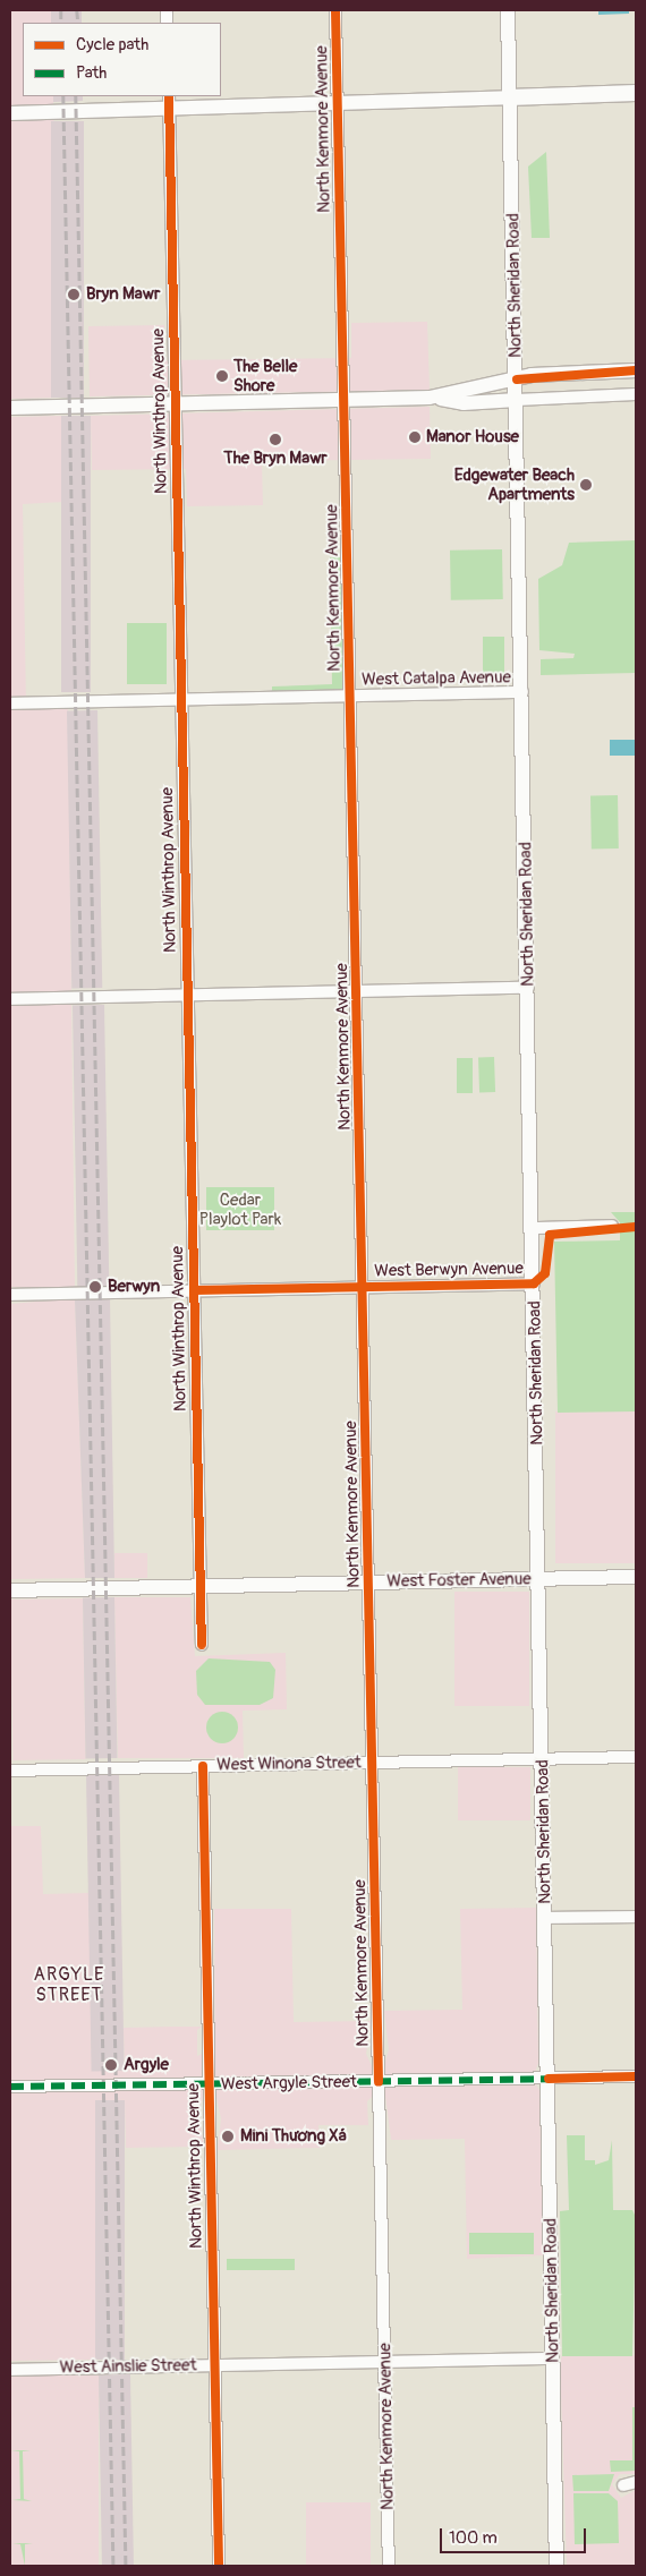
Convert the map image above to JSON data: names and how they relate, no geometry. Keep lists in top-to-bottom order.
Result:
{
  "streets": {
    "main road": ["North Sheridan Road", "West Foster Avenue"],
    "street": [
      "North Kenmore Avenue",
      "North Winthrop Avenue",
      "West Catalpa Avenue",
      "West Berwyn Avenue",
      "West Winona Street",
      "West Argyle Street",
      "West Ainslie Street"
    ]
  },
  "crossings": [
    ["North Kenmore Avenue", "West Catalpa Avenue"],
    ["North Kenmore Avenue", "West Berwyn Avenue"],
    ["North Kenmore Avenue", "West Foster Avenue"],
    ["North Kenmore Avenue", "West Winona Street"],
    ["North Kenmore Avenue", "West Argyle Street"],
    ["North Kenmore Avenue", "West Ainslie Street"],
    ["North Sheridan Road", "West Catalpa Avenue"],
    ["North Sheridan Road", "West Berwyn Avenue"],
    ["North Sheridan Road", "West Foster Avenue"],
    ["North Sheridan Road", "West Winona Street"],
    ["North Sheridan Road", "West Argyle Street"],
    ["North Sheridan Road", "West Ainslie Street"],
    ["North Winthrop Avenue", "West Catalpa Avenue"],
    ["North Winthrop Avenue", "West Berwyn Avenue"],
    ["North Winthrop Avenue", "West Foster Avenue"],
    ["North Winthrop Avenue", "West Winona Street"],
    ["North Winthrop Avenue", "West Argyle Street"],
    ["North Winthrop Avenue", "West Ainslie Street"]
  ],
  "districts": ["ARGYLE STREET"],
  "parks": ["Cedar Playlot Park"],
  "places": [
    "Bryn Mawr",
    "The Belle Shore",
    "Manor House",
    "The Bryn Mawr",
    "Edgewater Beach Apartments",
    "Berwyn",
    "Argyle",
    "Mini Thương Xá"
  ],
  "legend": ["Cycle path", "Path"],
  "scale_bar": "100 m"
}
